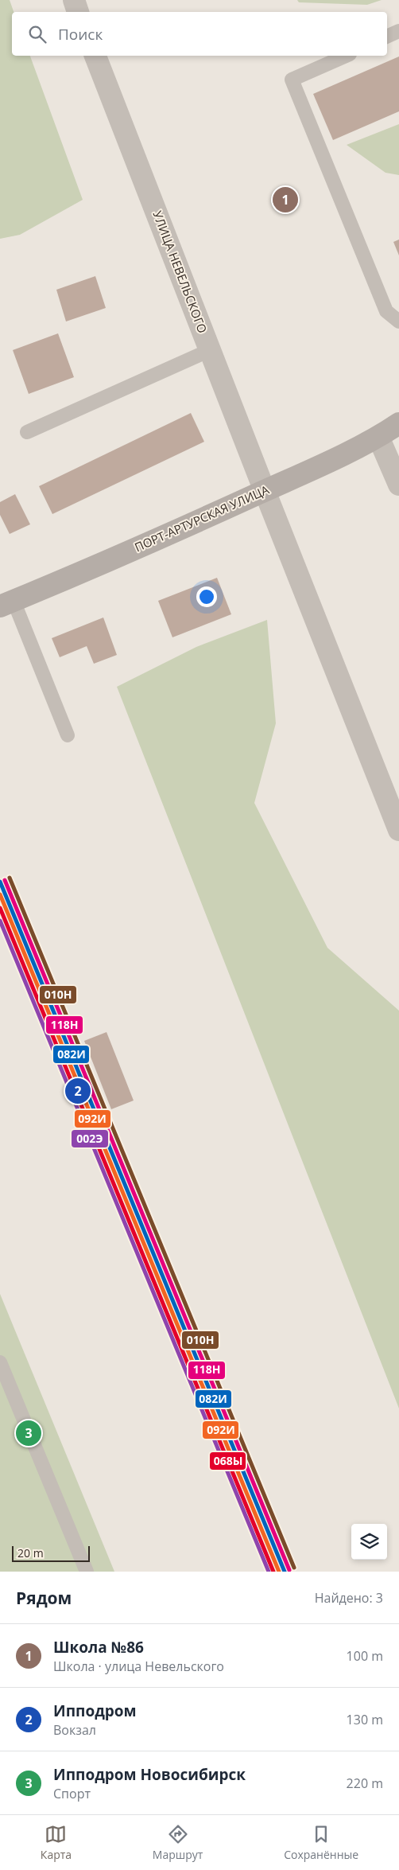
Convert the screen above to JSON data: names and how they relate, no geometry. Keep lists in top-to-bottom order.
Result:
{
  "streets": {
    "street": ["УЛИЦА НЕВЕЛЬСКОГО", "ПОРТ-АРТУРСКАЯ УЛИЦА"]
  },
  "crossings": [
    ["УЛИЦА НЕВЕЛЬСКОГО", "ПОРТ-АРТУРСКАЯ УЛИЦА"]
  ],
  "lines": [
    "transit line 010Н",
    "transit line 118Н",
    "transit line 082И",
    "transit line 092И",
    "transit line 068Ы",
    "transit line 002Э"
  ],
  "scale_bar": "20 m",
  "page": {
    "search": "Поиск",
    "pins": ["1", "2", "3"],
    "scale": "20 m",
    "heading": ["Рядом", "Найдено: 3"],
    "list": [
      {
        "mark": "1",
        "name": "Школа №86",
        "note": "Школа · улица Невельского",
        "value": "100 m"
      },
      {
        "mark": "2",
        "name": "Ипподром",
        "note": "Вокзал",
        "value": "130 m"
      },
      {
        "mark": "3",
        "name": "Ипподром Новосибирск",
        "note": "Спорт",
        "value": "220 m"
      }
    ],
    "nav": ["Карта", "Маршрут", "Сохранённые"]
  }
}
